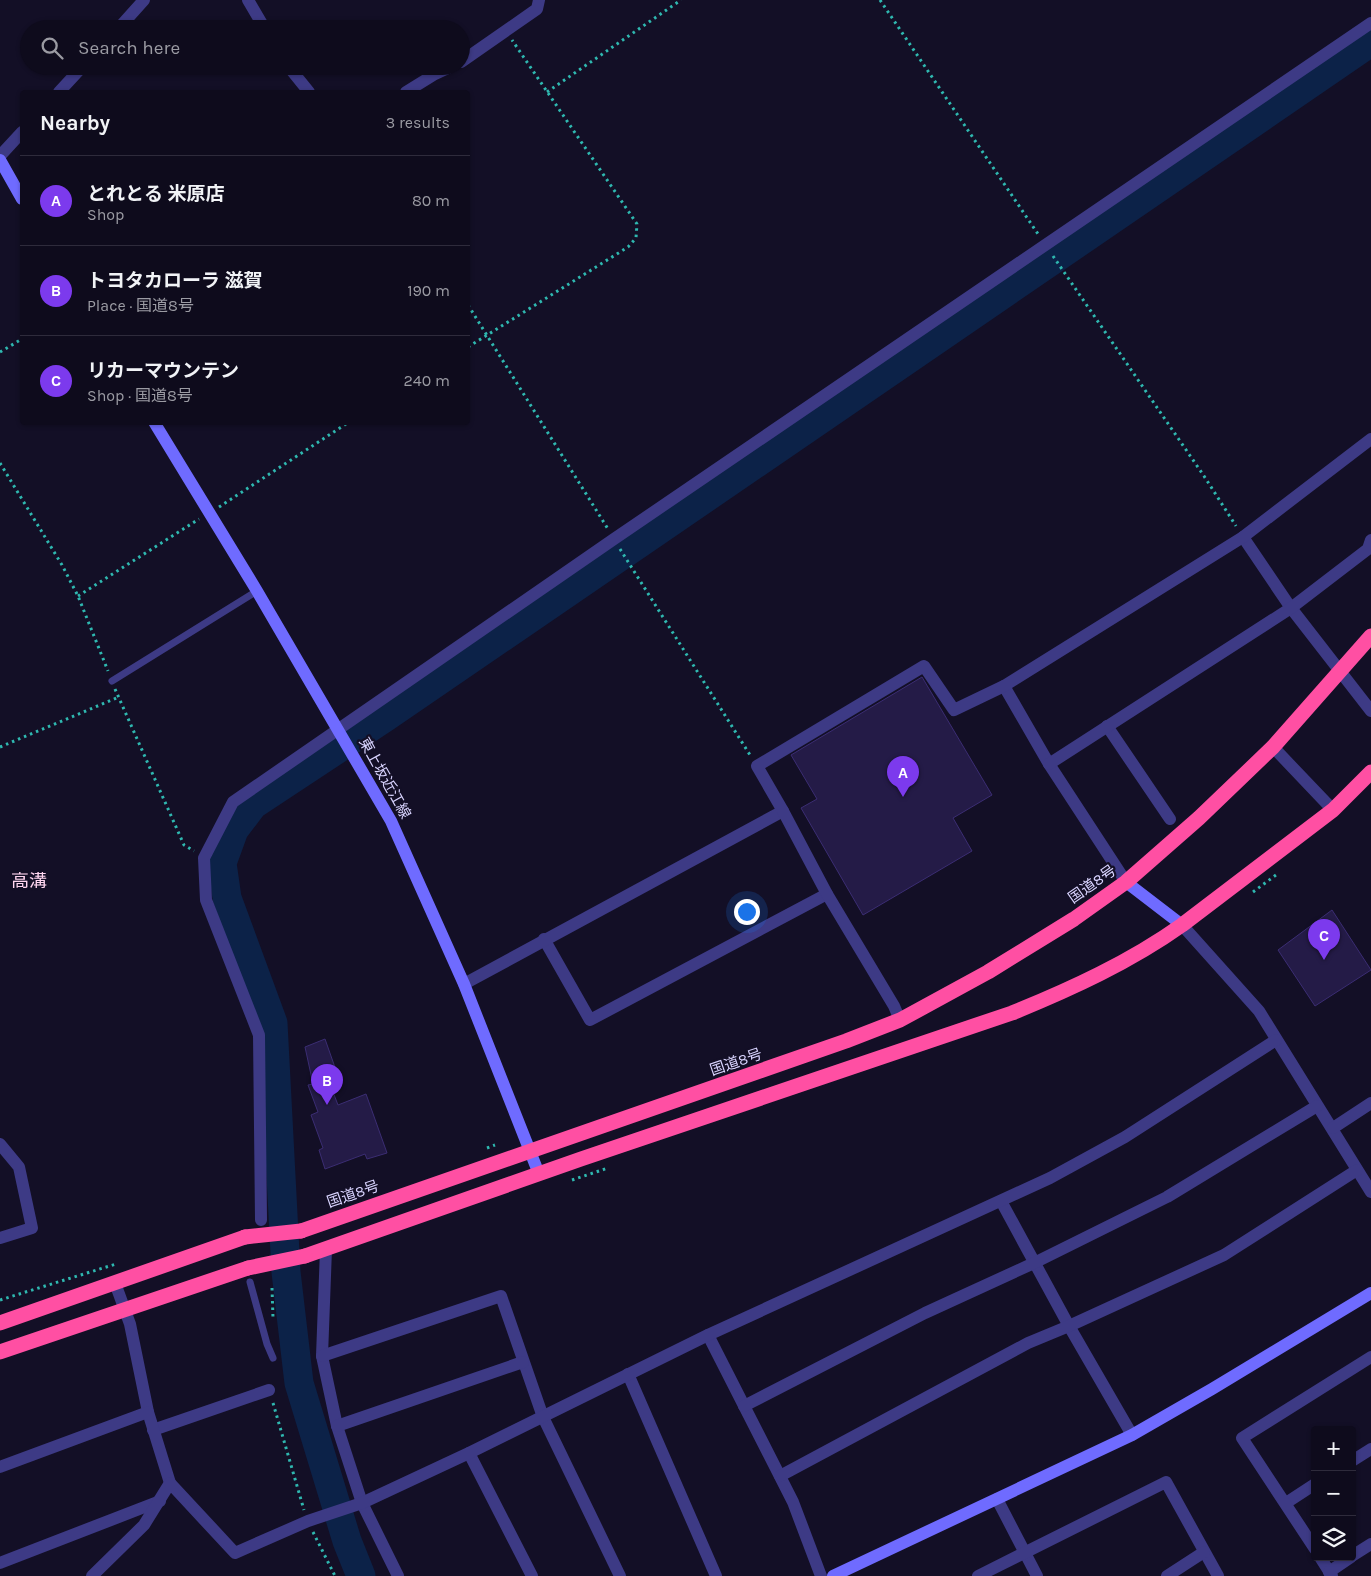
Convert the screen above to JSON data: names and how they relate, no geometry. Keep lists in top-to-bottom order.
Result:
{
  "streets": {
    "highway": ["国道8号"],
    "main road": ["東上坂近江線"]
  },
  "crossings": [
    ["東上坂近江線", "国道8号"]
  ],
  "districts": ["高溝"],
  "page": {
    "search": "Search here",
    "heading": ["Nearby", "3 results"],
    "list": [
      {
        "mark": "A",
        "name": "とれとる 米原店",
        "note": "Shop",
        "value": "80 m"
      },
      {
        "mark": "B",
        "name": "トヨタカローラ 滋賀",
        "note": "Place · 国道8号",
        "value": "190 m"
      },
      {
        "mark": "C",
        "name": "リカーマウンテン",
        "note": "Shop · 国道8号",
        "value": "240 m"
      }
    ],
    "pins": ["A", "C", "B"],
    "map_buttons": ["+", "−"]
  }
}
